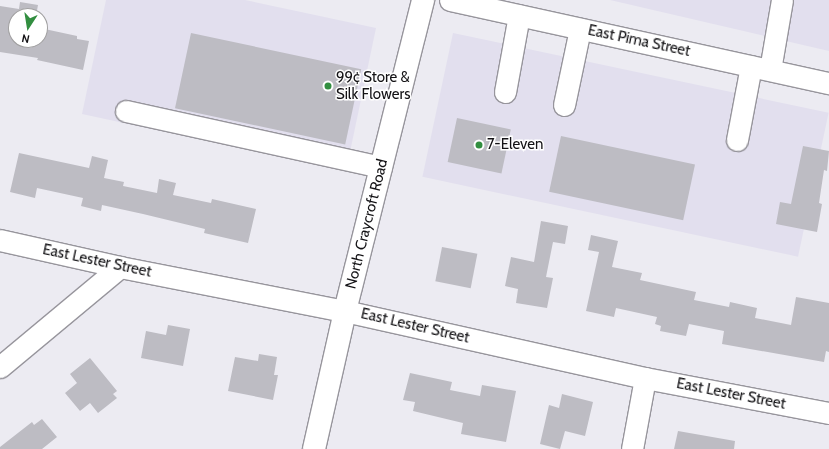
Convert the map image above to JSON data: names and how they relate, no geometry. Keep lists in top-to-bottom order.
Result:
{
  "streets": {
    "main road": ["North Craycroft Road"],
    "street": ["East Pima Street", "East Lester Street"]
  },
  "crossings": [
    ["North Craycroft Road", "East Lester Street"]
  ],
  "places": ["99¢ Store & Silk Flowers", "7-Eleven"],
  "north": "bottom"
}
